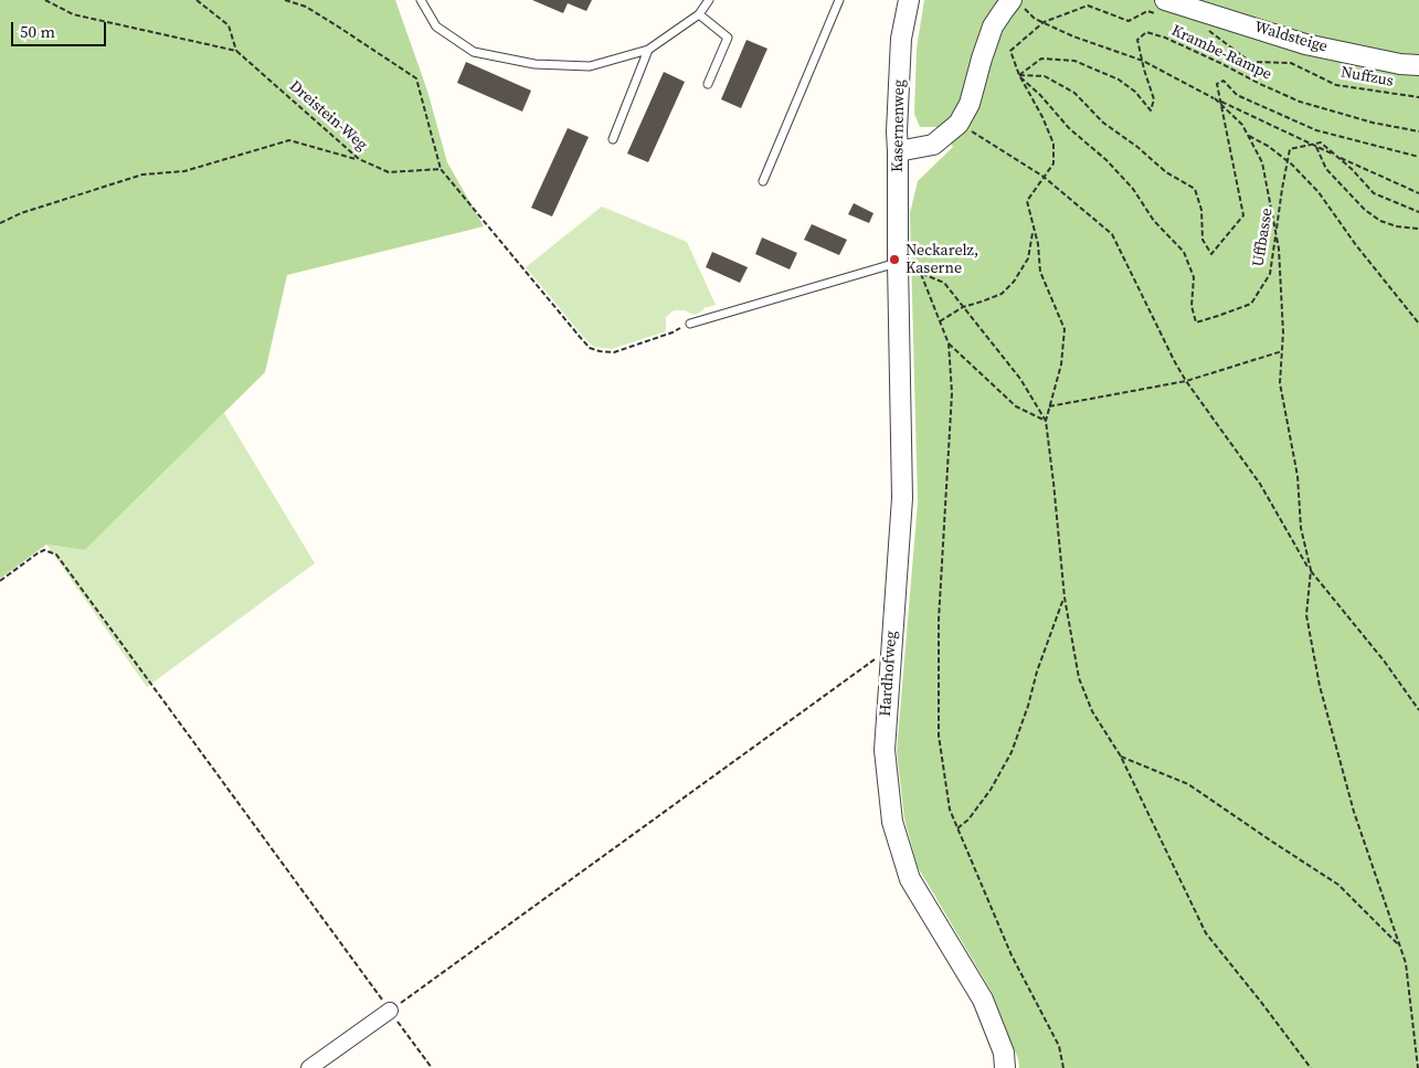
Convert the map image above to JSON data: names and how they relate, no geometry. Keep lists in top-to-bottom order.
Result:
{
  "streets": {
    "street": ["Waldsteige", "Kasernenweg", "Hardhofweg"],
    "path": [
      "Krambe-Rampe",
      "Nuffzus",
      "Dreistein-Weg",
      "Uffbasse"
    ]
  },
  "crossings": [
    ["Krambe-Rampe", "Uffbasse"],
    ["Kasernenweg", "Hardhofweg"]
  ],
  "places": ["Neckarelz, Kaserne"],
  "scale_bar": "50 m"
}
